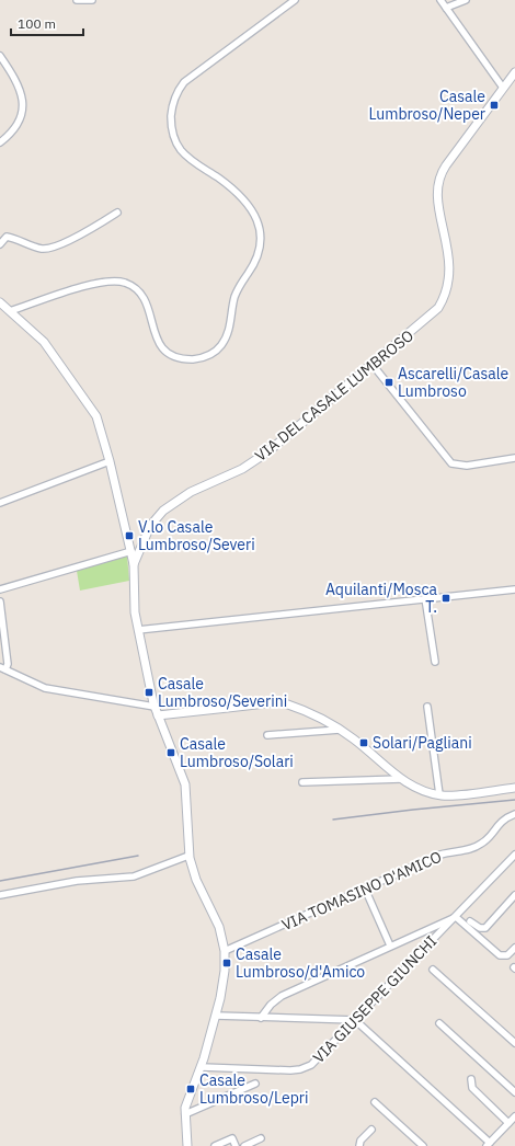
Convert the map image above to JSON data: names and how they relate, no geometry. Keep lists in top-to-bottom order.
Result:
{
  "streets": {
    "street": ["VIA DEL CASALE LUMBROSO", "VIA TOMASINO D'AMICO", "VIA GIUSEPPE GIUNCHI"]
  },
  "crossings": [
    ["VIA DEL CASALE LUMBROSO", "VIA TOMASINO D'AMICO"],
    ["VIA DEL CASALE LUMBROSO", "VIA GIUSEPPE GIUNCHI"]
  ],
  "places": {
    "transit": [
      "Casale Lumbroso/Neper",
      "Ascarelli/Casale Lumbroso",
      "V.lo Casale Lumbroso/Severi",
      "Aquilanti/Mosca T.",
      "Casale Lumbroso/Severini",
      "Solari/Pagliani",
      "Casale Lumbroso/Solari",
      "Casale Lumbroso/d'Amico",
      "Casale Lumbroso/Lepri"
    ]
  },
  "scale_bar": "100 m"
}
